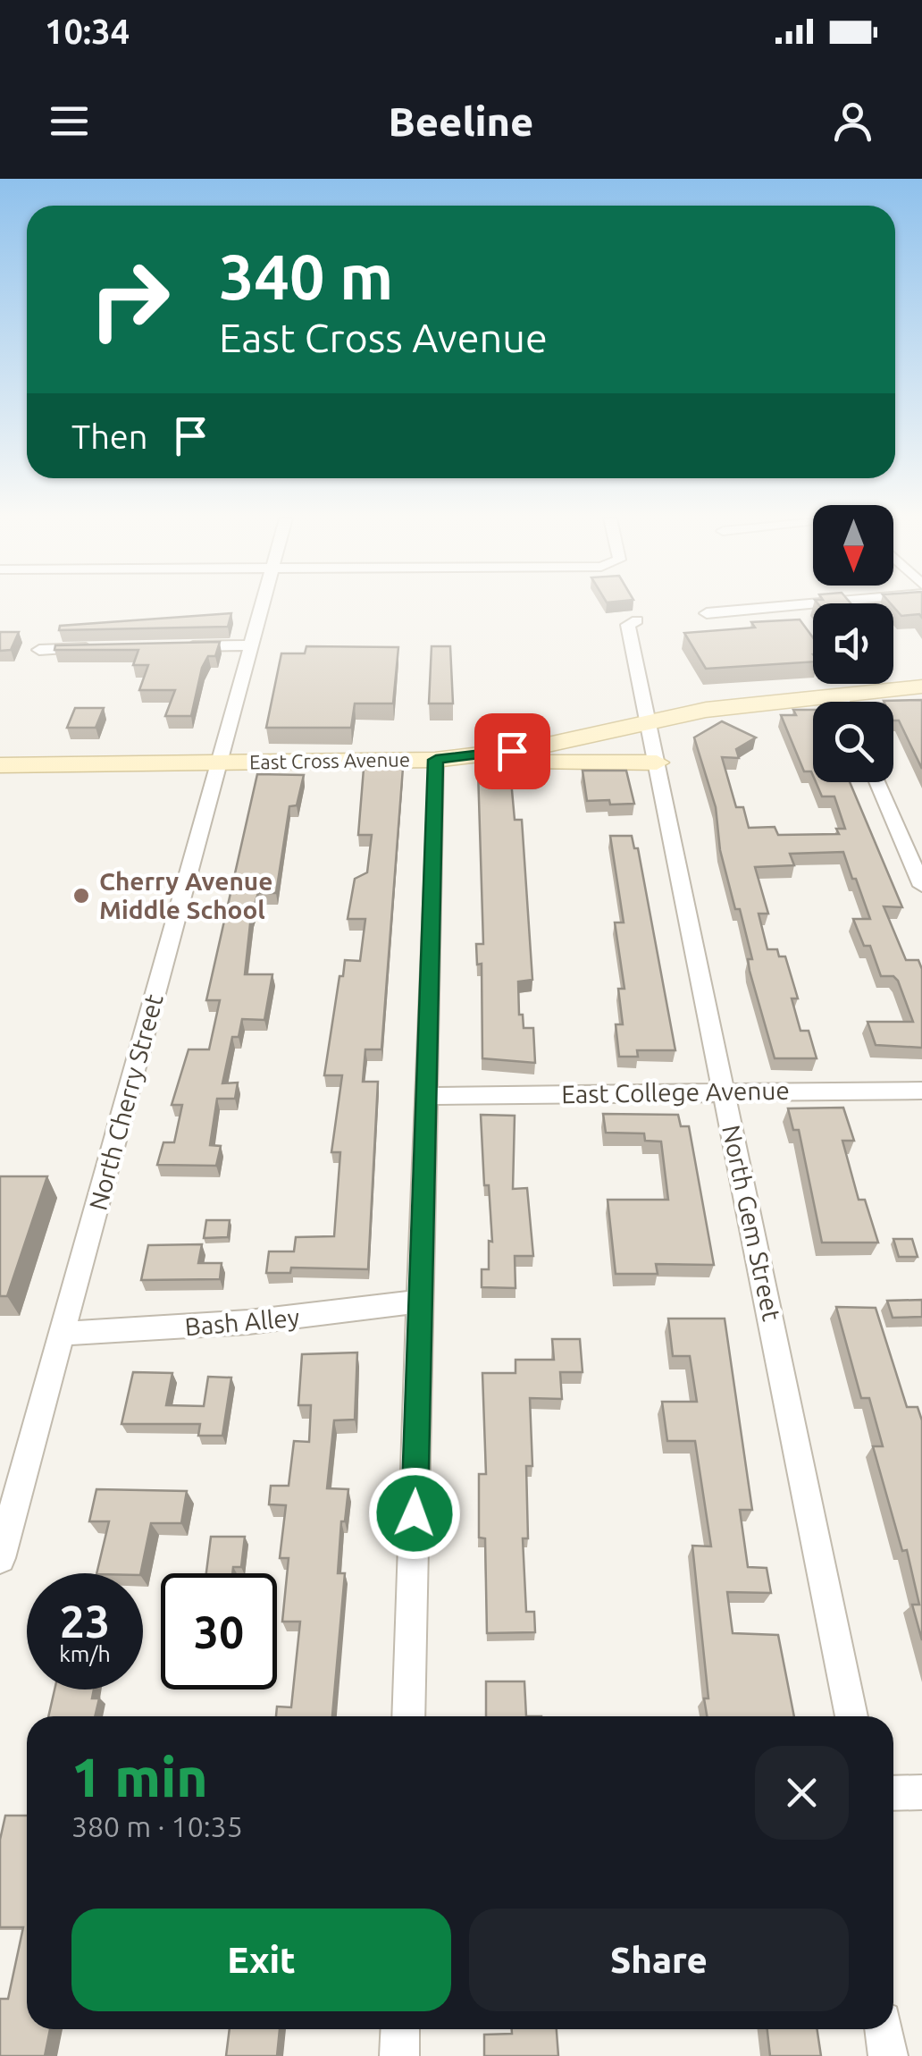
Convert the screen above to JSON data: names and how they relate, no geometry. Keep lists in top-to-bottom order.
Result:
{
  "streets": {
    "street": [
      "East Cross Avenue",
      "East College Avenue",
      "North Cherry Street",
      "North Gem Street",
      "Bash Alley"
    ]
  },
  "crossings": [
    ["East Cross Avenue", "North Cherry Street"],
    ["East Cross Avenue", "North Gem Street"],
    ["East College Avenue", "North Gem Street"],
    ["North Cherry Street", "Bash Alley"]
  ],
  "places": ["Cherry Avenue Middle School"],
  "north": "bottom",
  "page": {
    "status": "10:34",
    "header": "Beeline",
    "turn": ["340 m", "East Cross Avenue"],
    "then": "Then",
    "speed": "23 km/h",
    "limit": "30",
    "heading": ["1 min", "380 m · 10:35"],
    "buttons": ["Exit", "Share"]
  }
}
